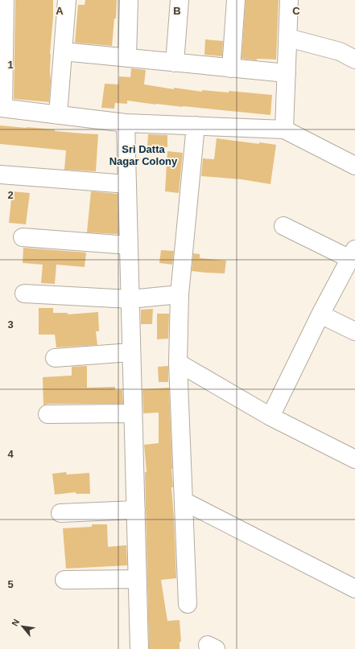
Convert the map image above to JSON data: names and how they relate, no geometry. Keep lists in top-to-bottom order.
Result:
{
  "districts": ["Sri Datta Nagar Colony"],
  "north": "top left",
  "grid": {
    "columns": ["A", "B", "C"],
    "rows": [
      "1",
      "2",
      "3",
      "4",
      "5"
    ]
  }
}
